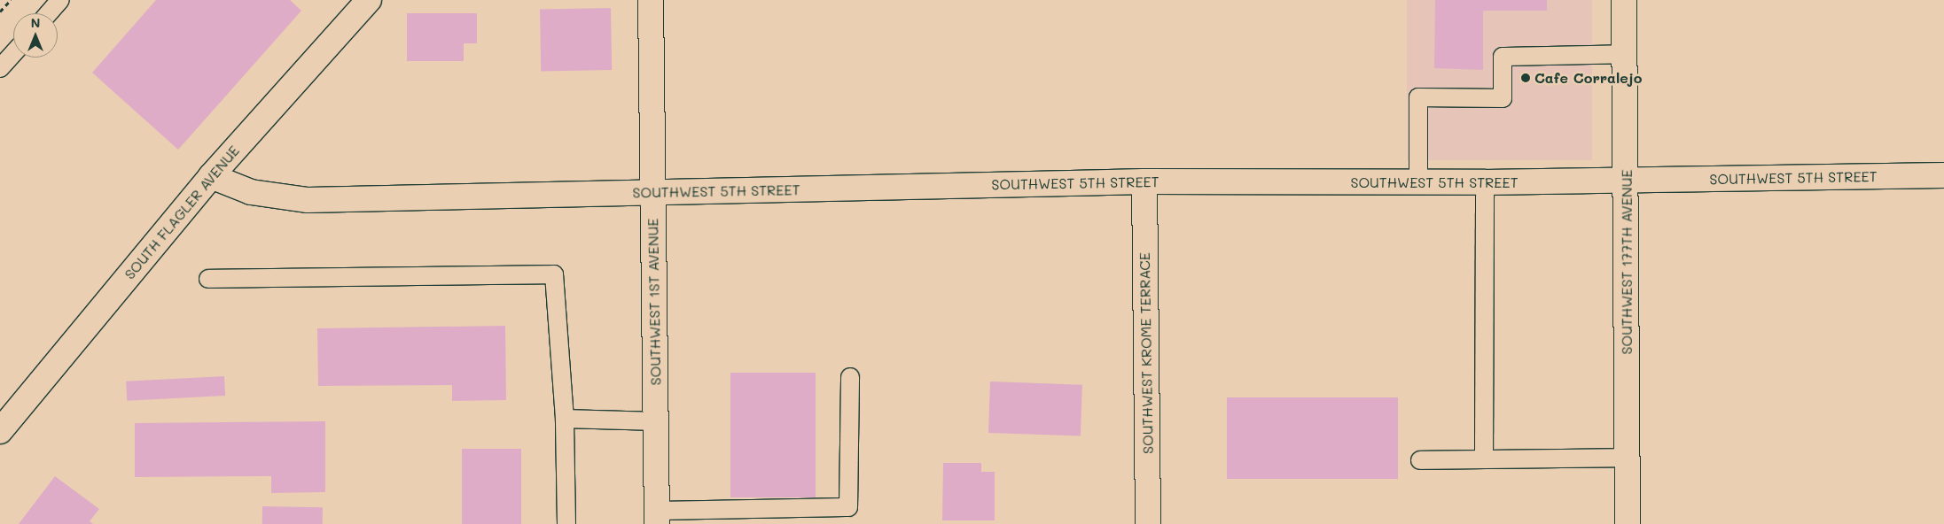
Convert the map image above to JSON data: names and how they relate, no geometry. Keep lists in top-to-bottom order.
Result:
{
  "streets": {
    "street": [
      "SOUTHWEST 5TH STREET",
      "SOUTH FLAGLER AVENUE",
      "SOUTHWEST 177TH AVENUE",
      "SOUTHWEST 1ST AVENUE",
      "SOUTHWEST KROME TERRACE"
    ]
  },
  "crossings": [
    ["SOUTHWEST 5TH STREET", "SOUTH FLAGLER AVENUE"],
    ["SOUTHWEST 5TH STREET", "SOUTHWEST 177TH AVENUE"],
    ["SOUTHWEST 5TH STREET", "SOUTHWEST 1ST AVENUE"],
    ["SOUTHWEST 5TH STREET", "SOUTHWEST KROME TERRACE"]
  ],
  "places": ["Cafe Corralejo"],
  "north": "top"
}
